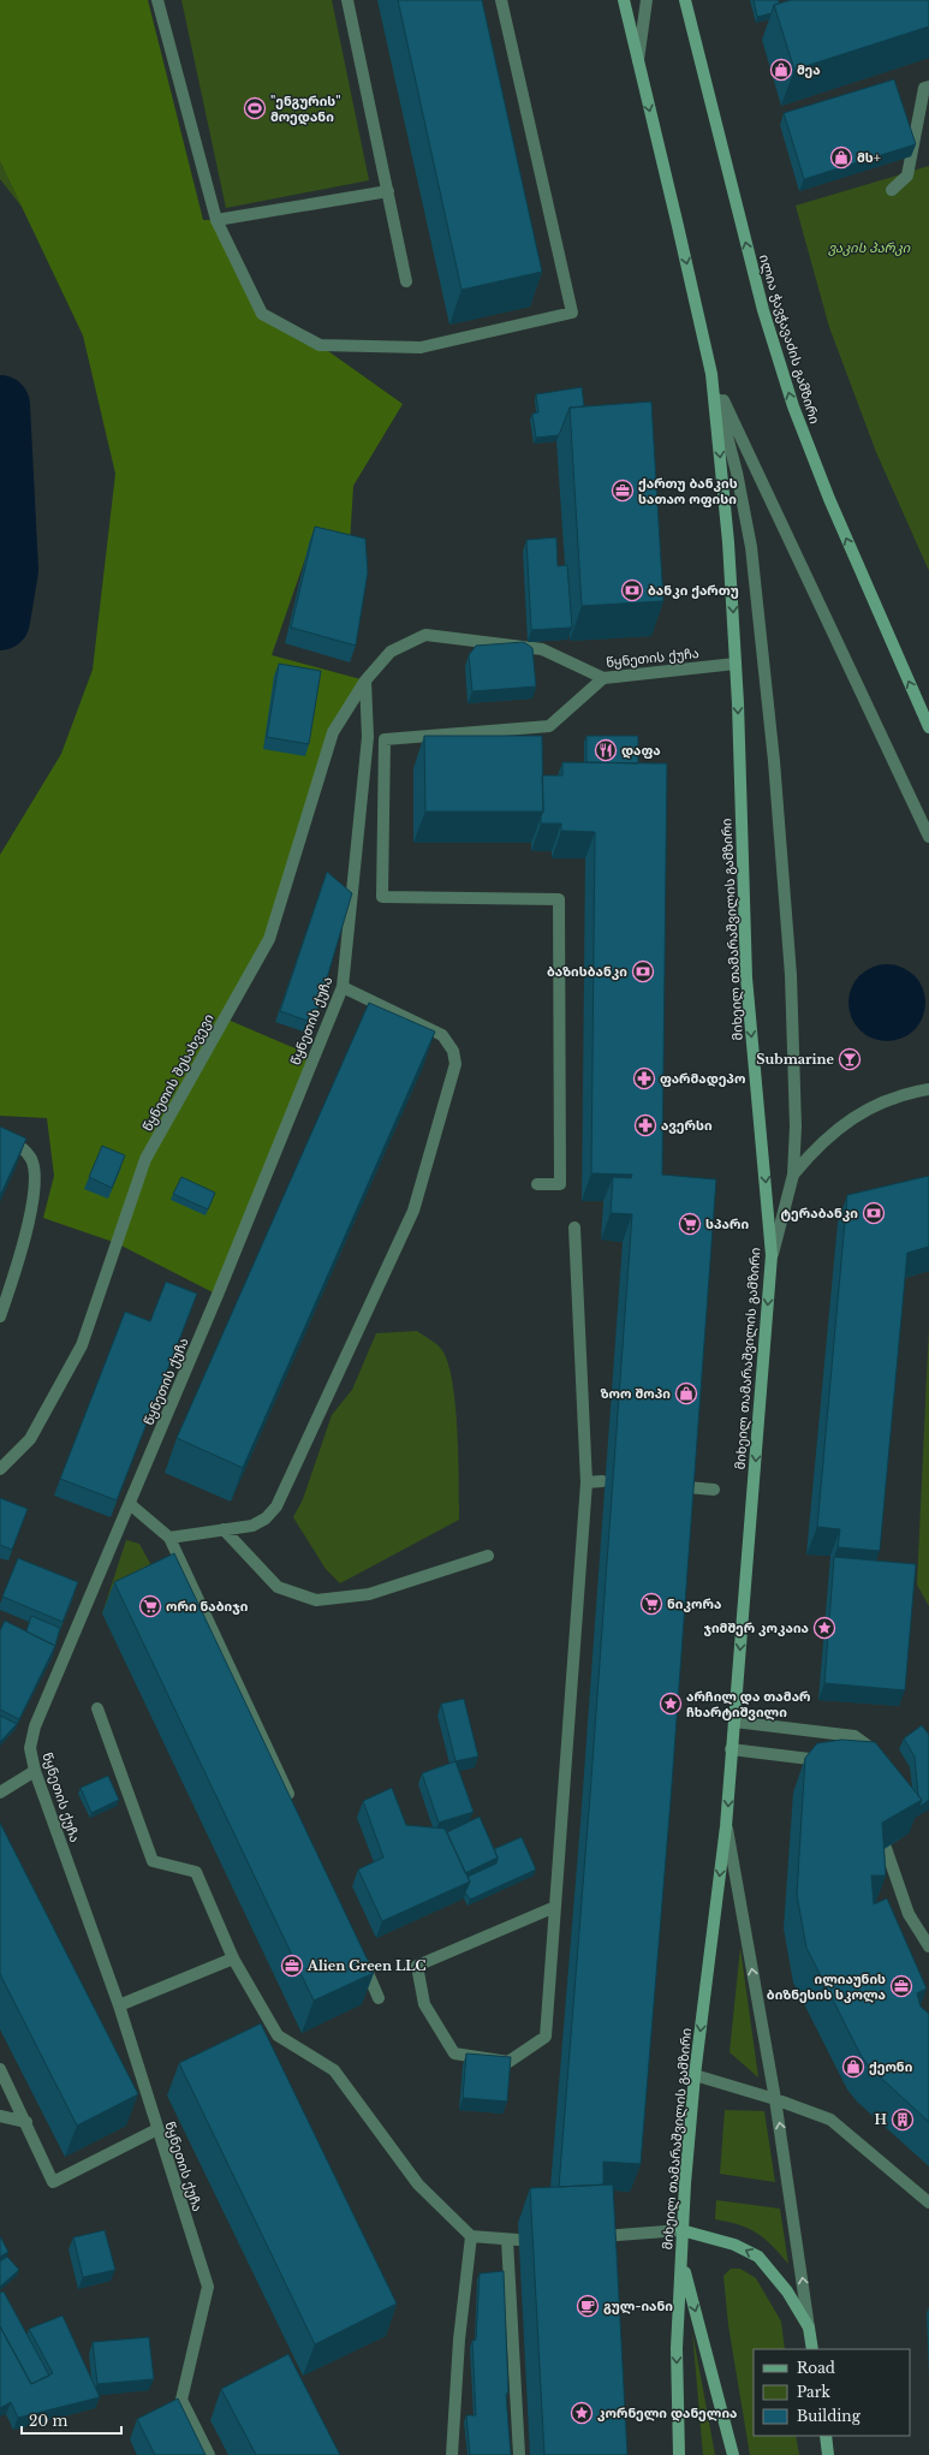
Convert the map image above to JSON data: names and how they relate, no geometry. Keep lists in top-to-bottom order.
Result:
{
  "streets": {
    "main road": ["ილია ჭავჭავაძის გამზირი", "მიხეილ თამარაშვილის გამზირი"],
    "street": ["წყნეთის ქუჩა", "წყნეთის შესახვევი"]
  },
  "crossings": [
    ["წყნეთის ქუჩა", "მიხეილ თამარაშვილის გამზირი"],
    ["წყნეთის ქუჩა", "წყნეთის შესახვევი"]
  ],
  "parks": ["ვაკის პარკი"],
  "places": {
    "shop": [
      "მეა",
      "მს+",
      "ზოო შოპი",
      "ქეონი"
    ],
    "sports": ["\"ენგურის\" მოედანი"],
    "office": ["ქართუ ბანკის სათაო ოფისი", "Alien Green LLC", "ილიაუნის ბიზნესის სკოლა"],
    "bank": ["ბანკი ქართუ", "ბაზისბანკი", "ტერაბანკი"],
    "restaurant": ["დაფა"],
    "bar": ["Submarine"],
    "pharmacy": ["ფარმადეპო", "ავერსი"],
    "supermarket": ["სპარი", "ნიკორა", "ორი ნაბიჯი"],
    "place": ["ჯიმშერ კოკაია", "არჩილ და თამარ ჩხარტიშვილი", "კორნელი დანელია"],
    "building": ["H"],
    "cafe": ["გულ-იანი"]
  },
  "legend": ["Road", "Park", "Building"],
  "scale_bar": "20 m"
}
